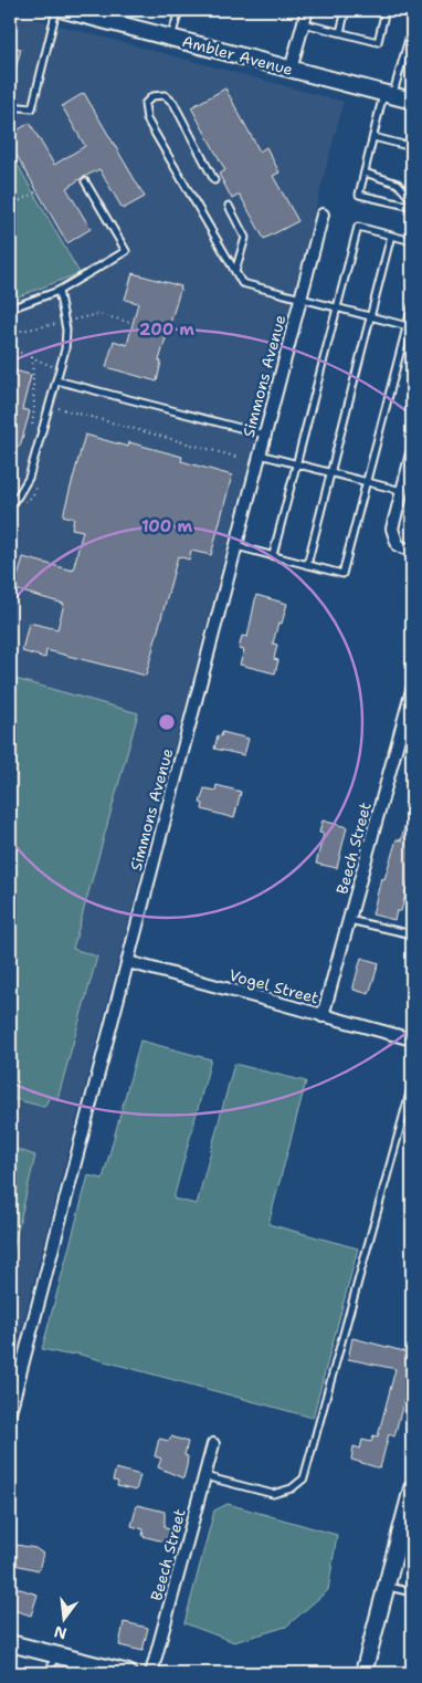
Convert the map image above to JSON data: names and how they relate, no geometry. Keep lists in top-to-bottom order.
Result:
{
  "streets": {
    "main road": ["Ambler Avenue"],
    "street": ["Simmons Avenue", "Beech Street", "Vogel Street"]
  },
  "crossings": [
    ["Simmons Avenue", "Vogel Street"],
    ["Beech Street", "Vogel Street"]
  ],
  "north": "bottom",
  "rings": ["200 m", "100 m"]
}
